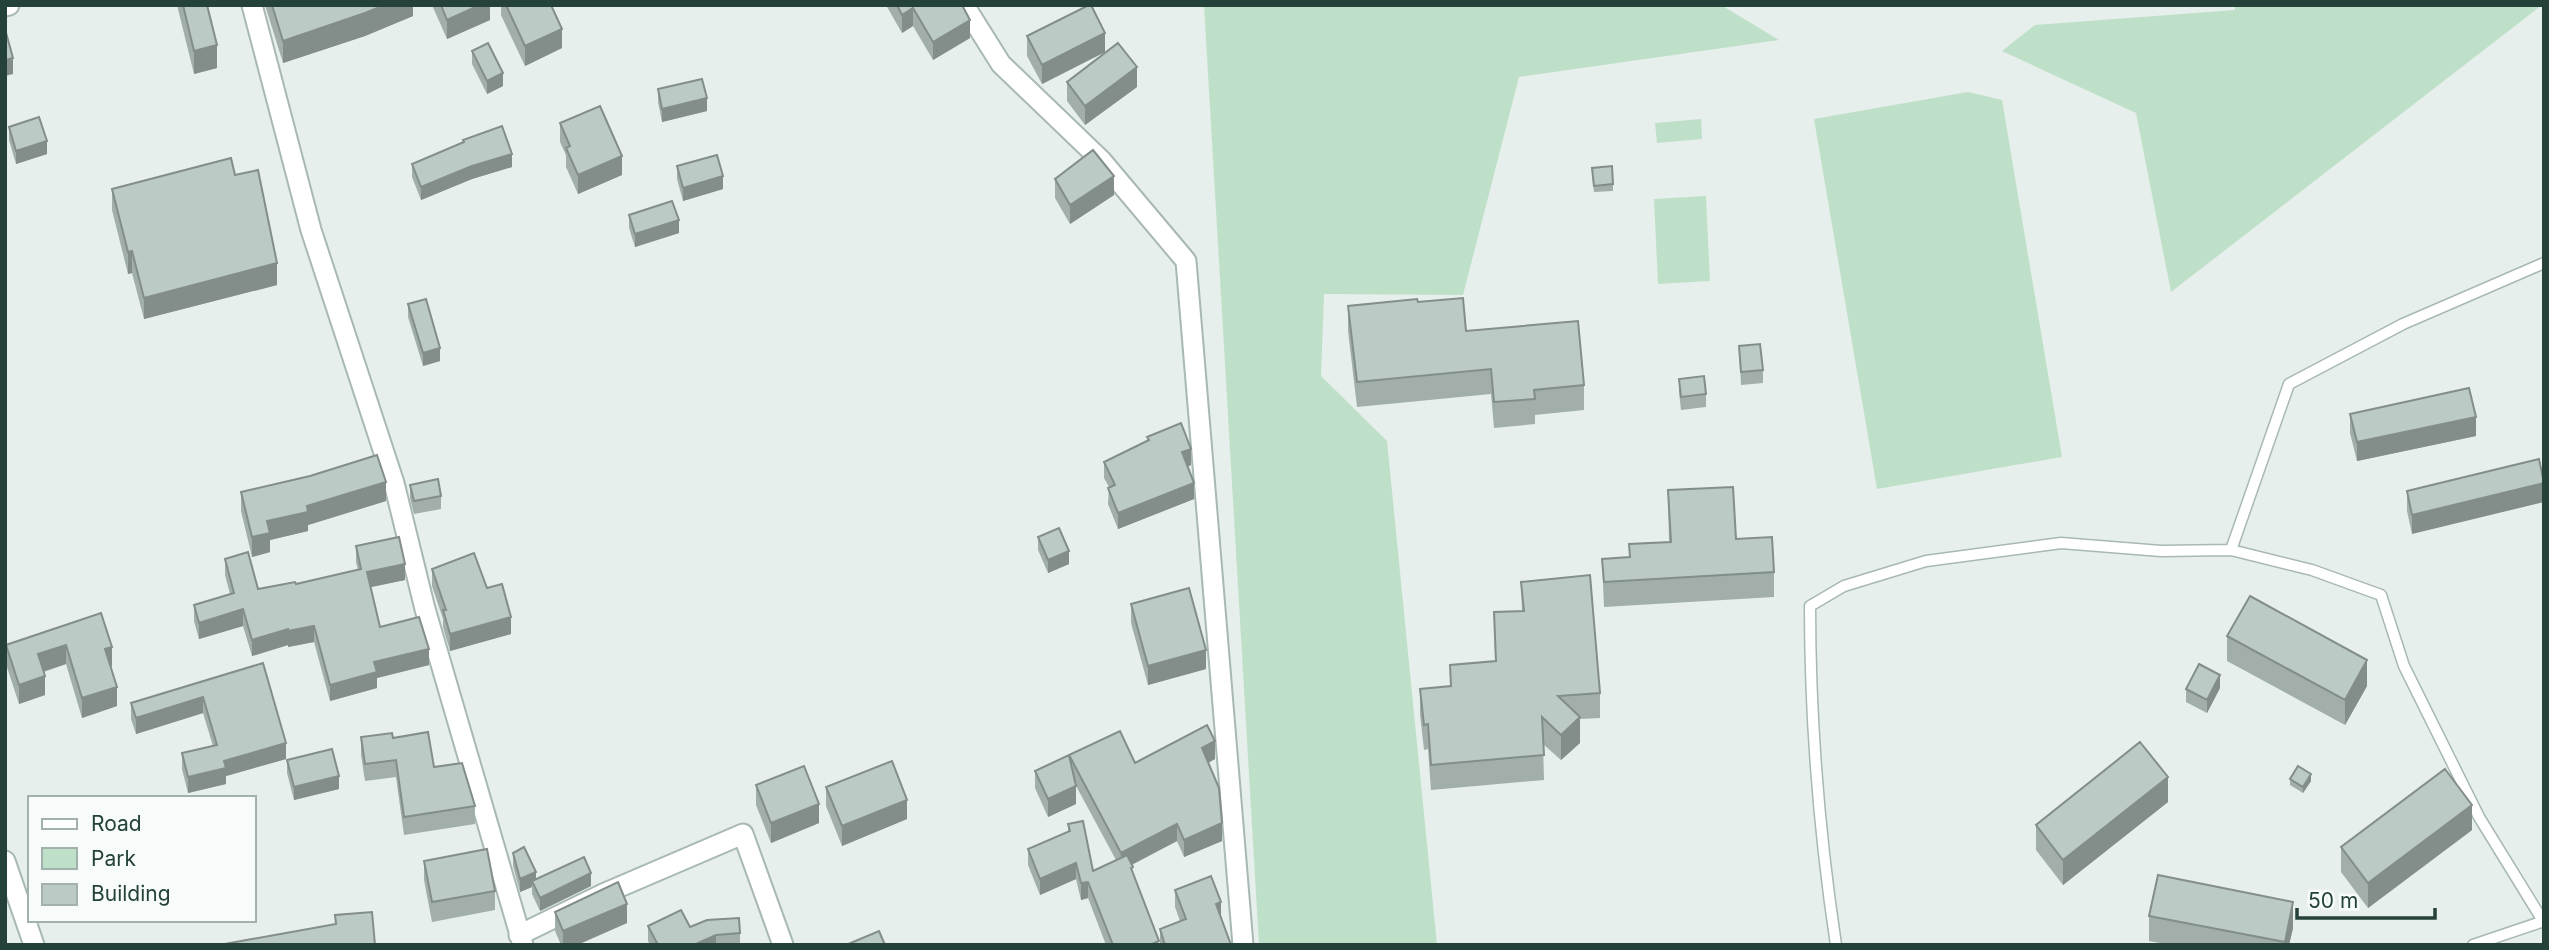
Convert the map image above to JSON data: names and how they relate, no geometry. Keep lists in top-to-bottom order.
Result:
{
  "legend": ["Road", "Park", "Building"],
  "scale_bar": "50 m"
}
